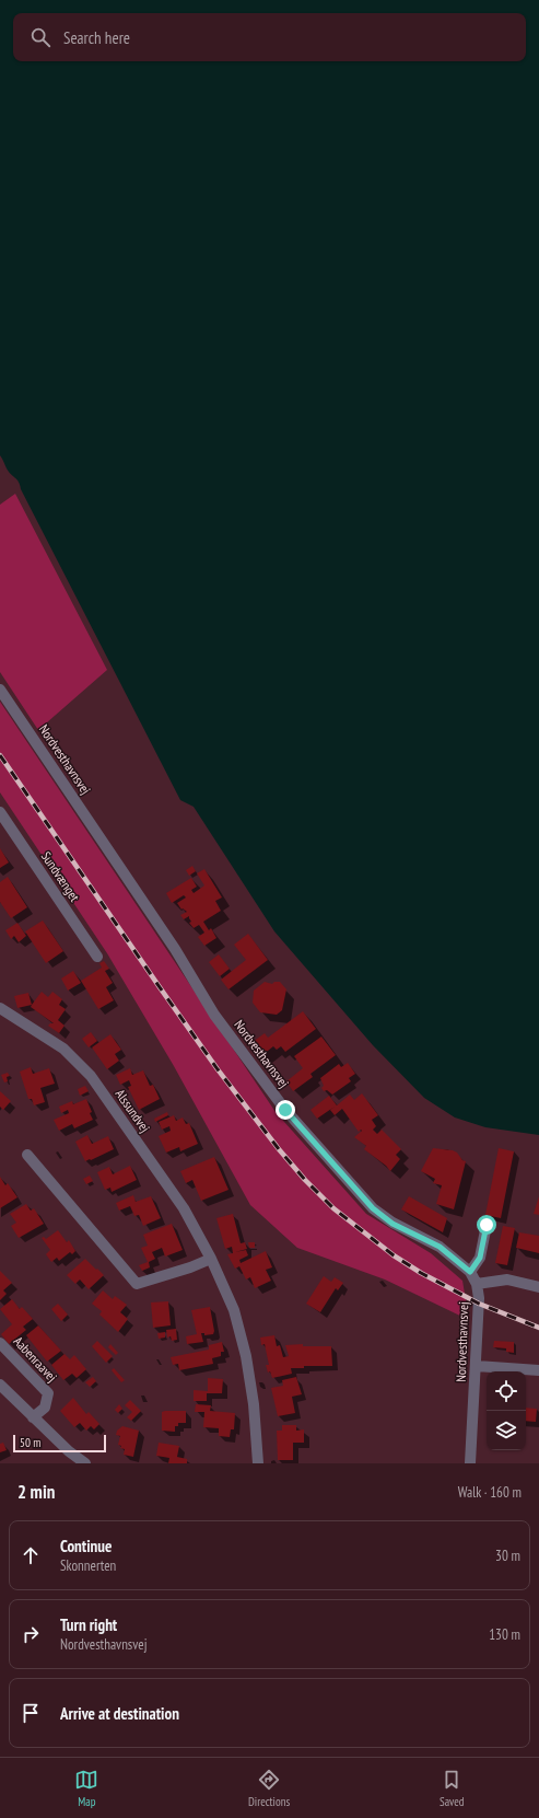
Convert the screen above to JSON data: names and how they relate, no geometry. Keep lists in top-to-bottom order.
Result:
{
  "streets": {
    "street": [
      "Nordvesthavnsvej",
      "Sundvænget",
      "Alssundvej",
      "Aabenraavej"
    ]
  },
  "scale_bar": "50 m",
  "page": {
    "search": "Search here",
    "scale": "50 m",
    "heading": ["2 min", "Walk · 160 m"],
    "list": [
      ["Continue", "Skonnerten", "30 m"],
      ["Turn right", "Nordvesthavnsvej", "130 m"],
      "Arrive at destination"
    ],
    "nav": ["Map", "Directions", "Saved"]
  }
}
